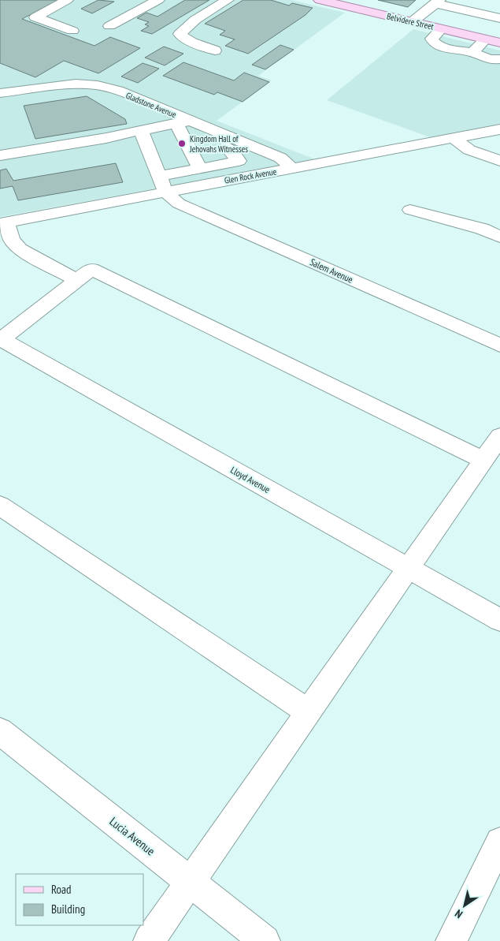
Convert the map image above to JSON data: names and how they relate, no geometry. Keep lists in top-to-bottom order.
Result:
{
  "streets": {
    "main road": ["Belvidere Street"],
    "street": [
      "Gladstone Avenue",
      "Glen Rock Avenue",
      "Salem Avenue",
      "Lloyd Avenue",
      "Lucia Avenue"
    ]
  },
  "crossings": [
    ["Gladstone Avenue", "Glen Rock Avenue"],
    ["Glen Rock Avenue", "Salem Avenue"]
  ],
  "places": ["Kingdom Hall of Jehovahs Witnesses"],
  "legend": ["Road", "Building"],
  "north": "bottom left"
}
